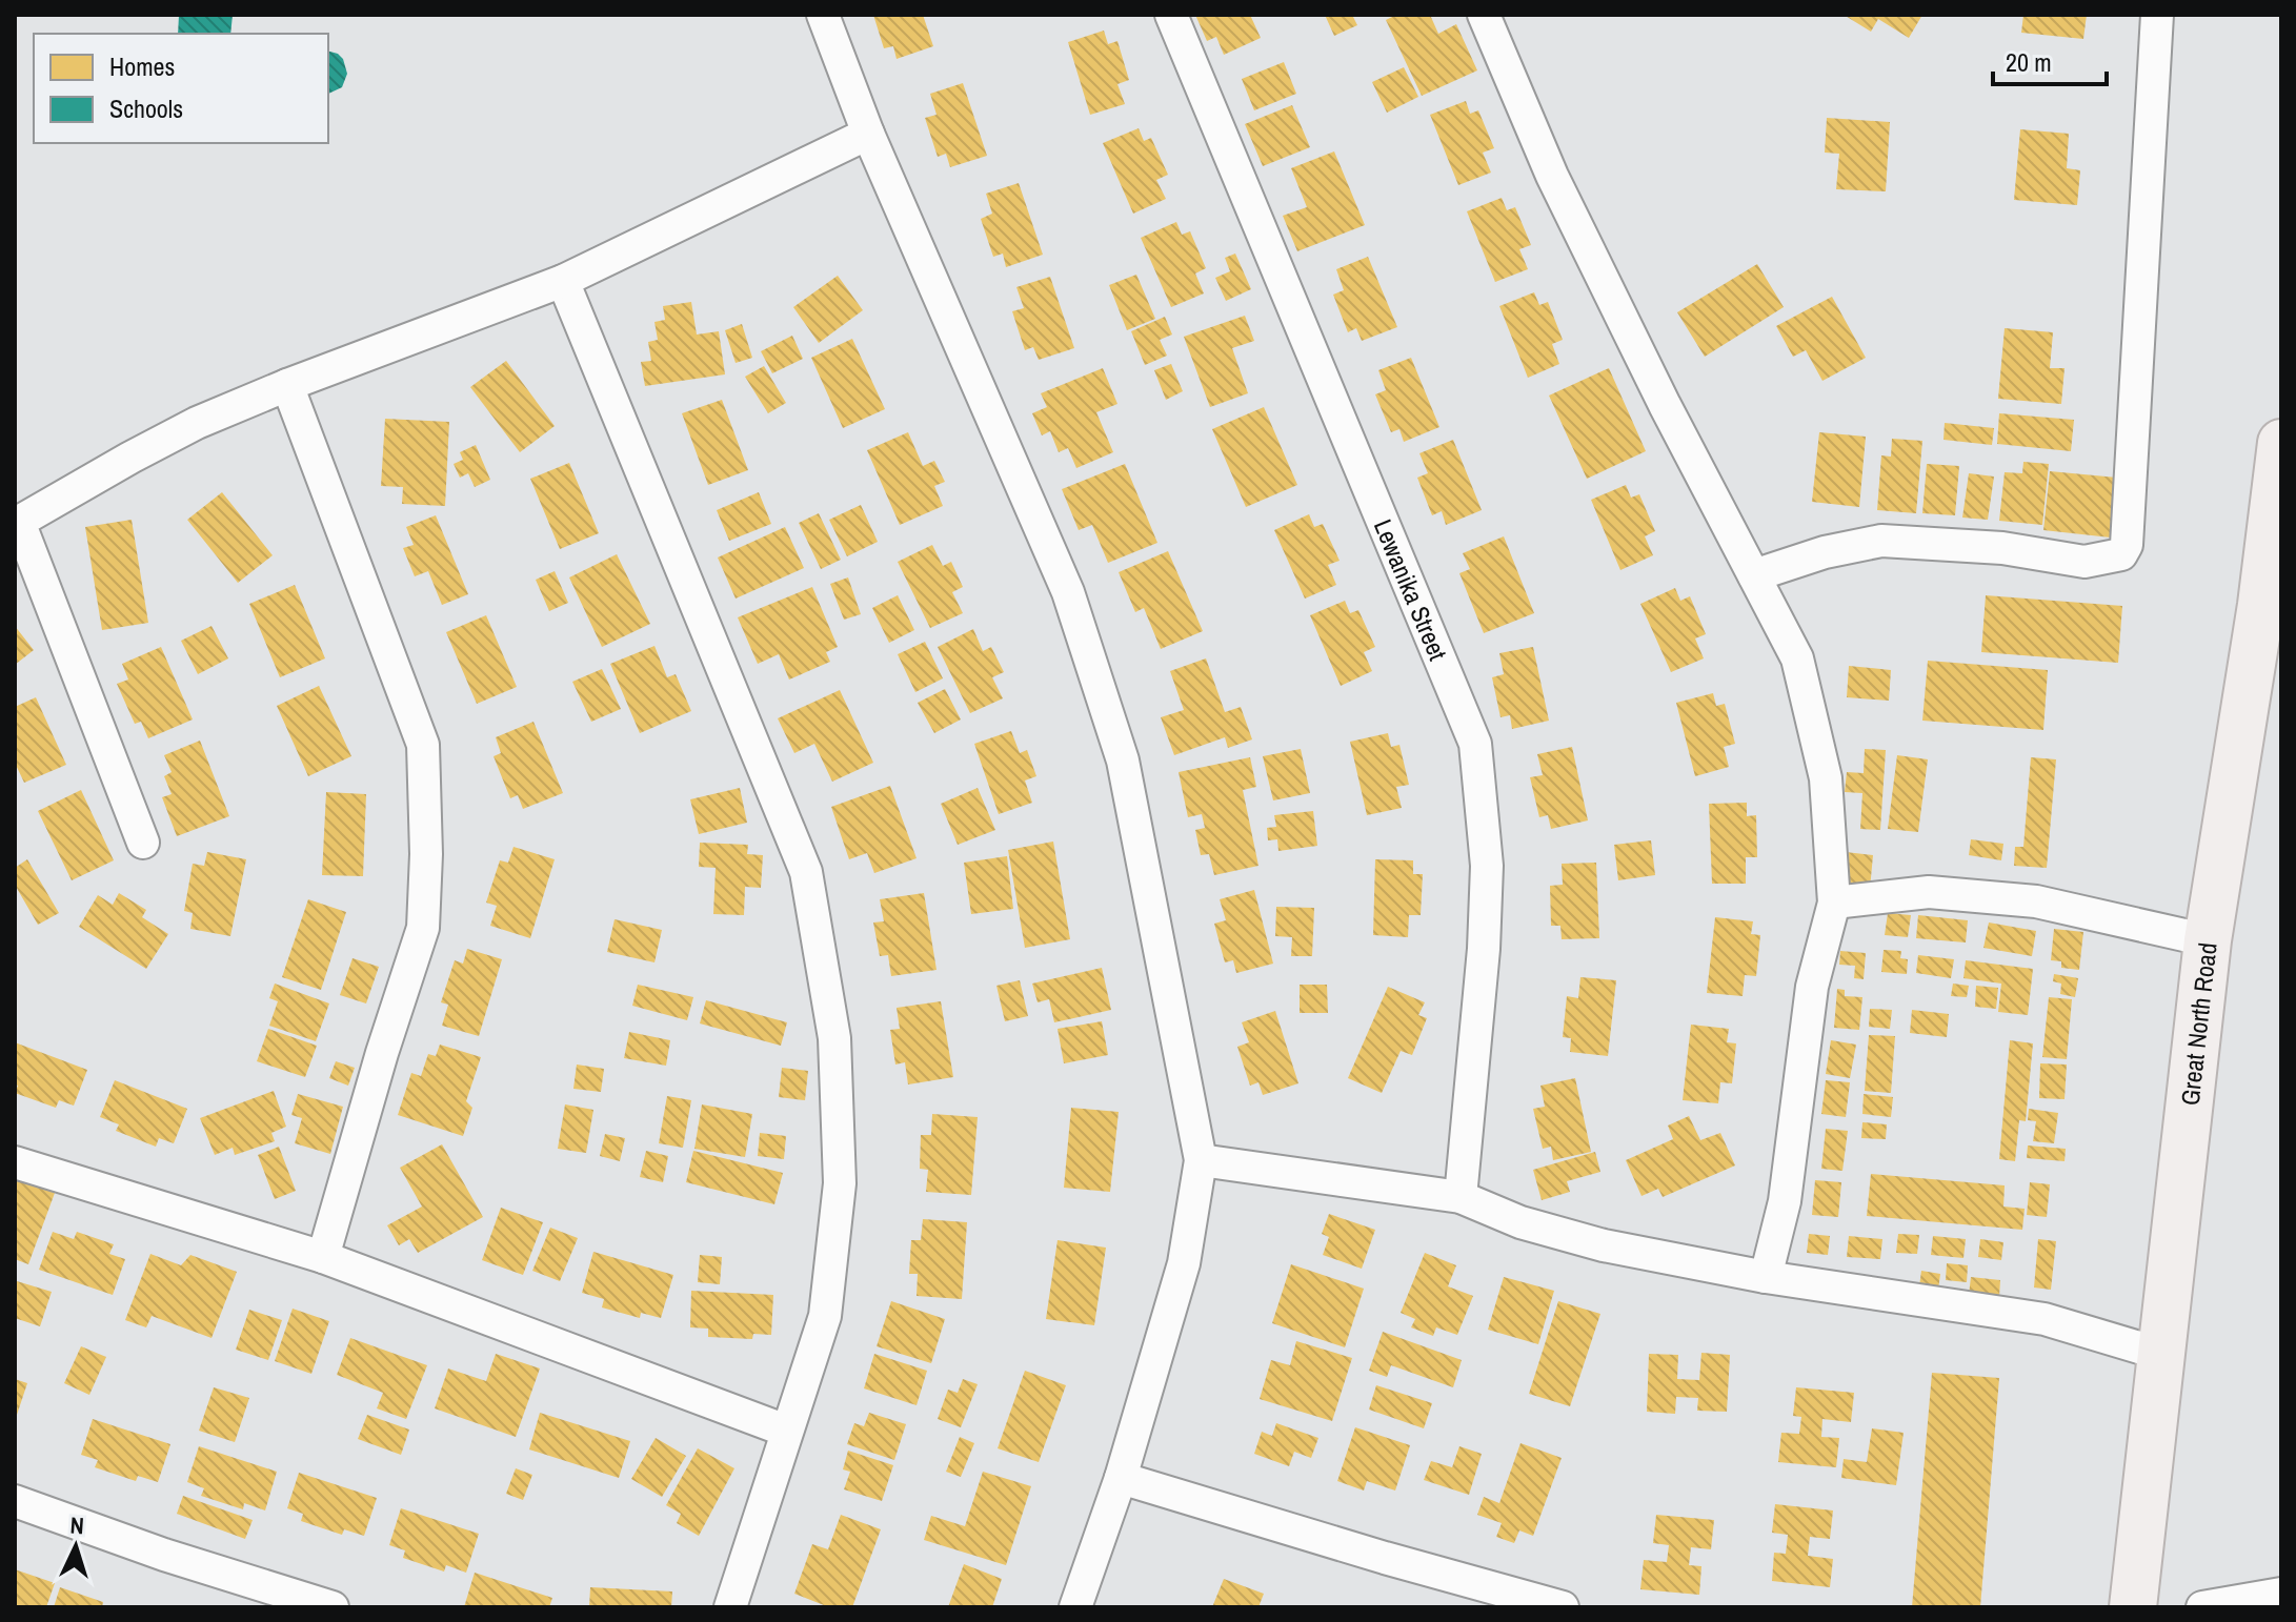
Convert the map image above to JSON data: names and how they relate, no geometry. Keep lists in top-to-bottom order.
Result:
{
  "streets": {
    "highway": ["Great North Road"],
    "street": ["Lewanika Street"]
  },
  "legend": ["Homes", "Schools"],
  "scale_bar": "20 m",
  "north": "top"
}
